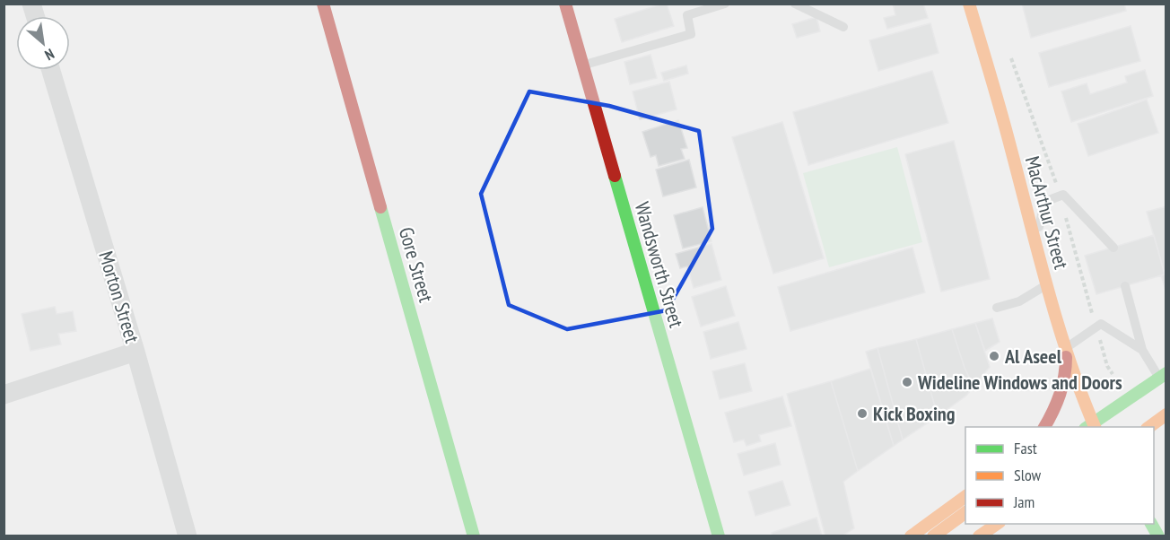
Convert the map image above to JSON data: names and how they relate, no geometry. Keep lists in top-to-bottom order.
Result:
{
  "streets": {
    "street": [
      "MacArthur Street",
      "Gore Street",
      "Wandsworth Street",
      "Morton Street"
    ]
  },
  "places": ["Al Aseel", "Wideline Windows and Doors", "Kick Boxing"],
  "legend": ["Fast", "Slow", "Jam"],
  "north": "bottom right"
}
